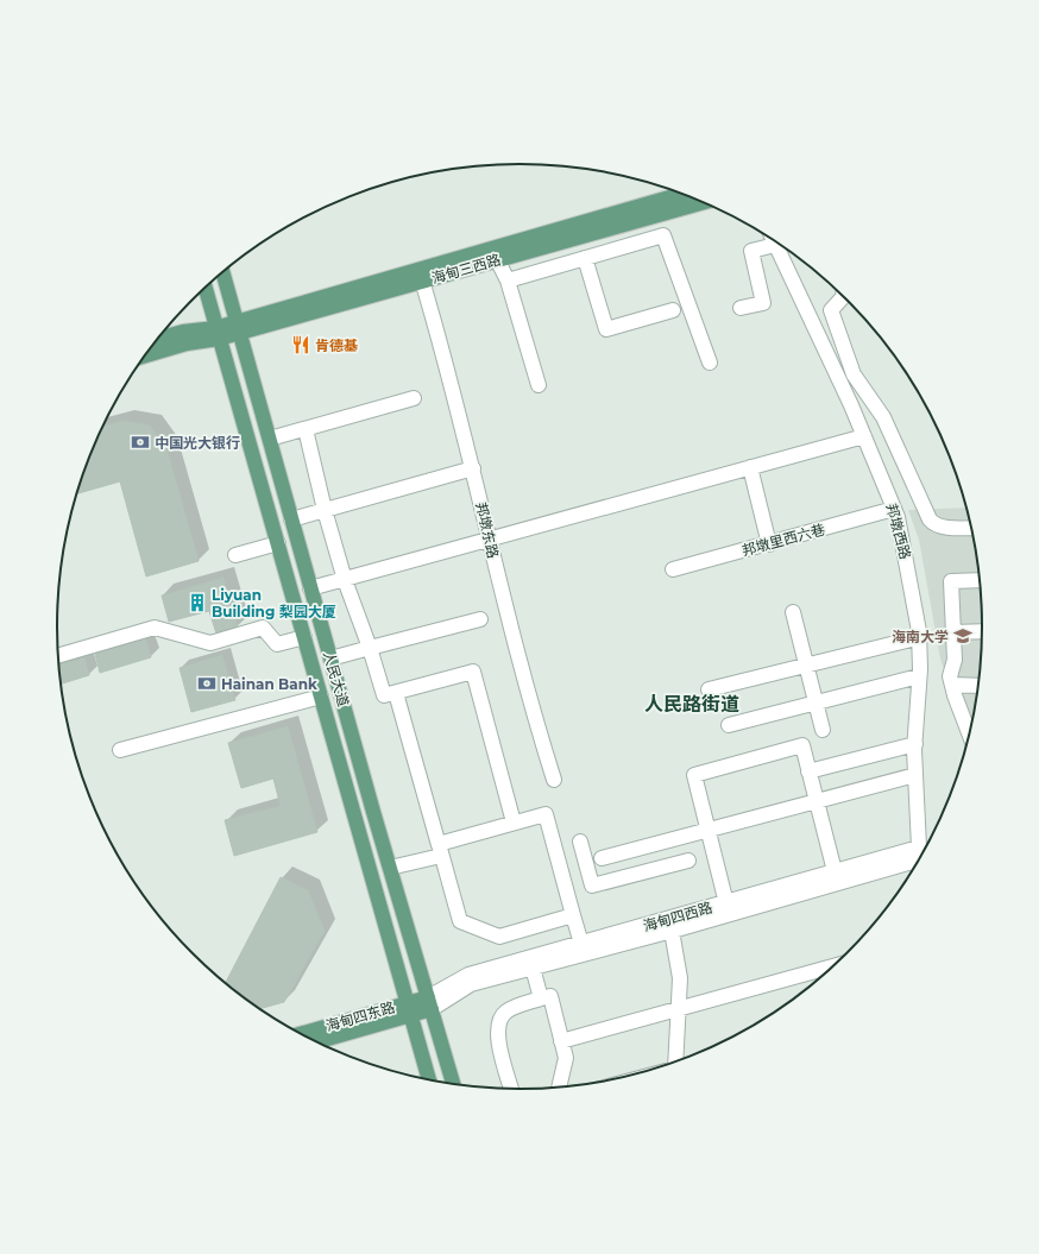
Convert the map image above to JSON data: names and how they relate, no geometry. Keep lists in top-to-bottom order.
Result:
{
  "streets": {
    "main road": ["海甸三西路", "人民大道", "海甸四东路"],
    "street": [
      "邦墩东路",
      "邦墩西路",
      "邦墩里西六巷",
      "海甸四西路"
    ]
  },
  "crossings": [
    ["海甸三西路", "邦墩东路"],
    ["海甸三西路", "人民大道"],
    ["邦墩西路", "邦墩里西六巷"],
    ["人民大道", "海甸四西路"],
    ["人民大道", "海甸四东路"],
    ["海甸四西路", "海甸四东路"]
  ],
  "districts": ["人民路街道"],
  "places": {
    "restaurant": ["肯德基"],
    "bank": ["中国光大银行", "Hainan Bank"],
    "building": ["Liyuan Building 梨园大厦"],
    "school or university": ["海南大学"]
  }
}
